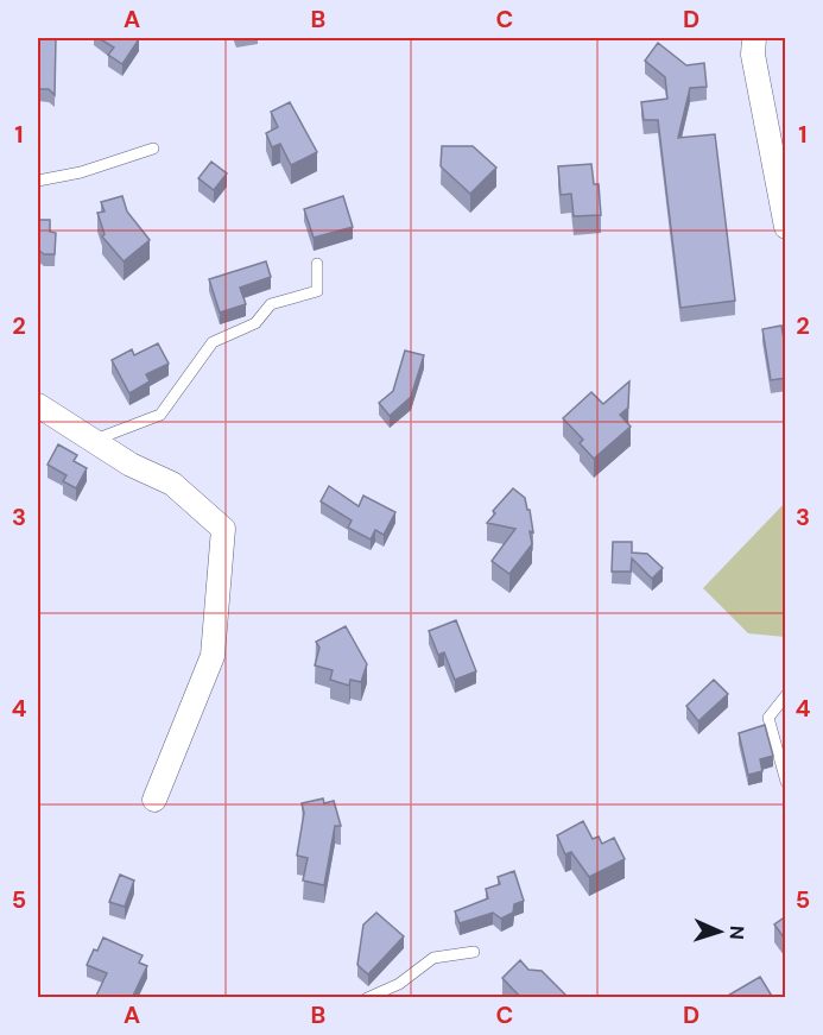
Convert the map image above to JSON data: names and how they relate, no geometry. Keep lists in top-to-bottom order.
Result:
{
  "north": "right",
  "grid": {
    "columns": [
      "A",
      "B",
      "C",
      "D"
    ],
    "rows": [
      "1",
      "2",
      "3",
      "4",
      "5"
    ]
  }
}
